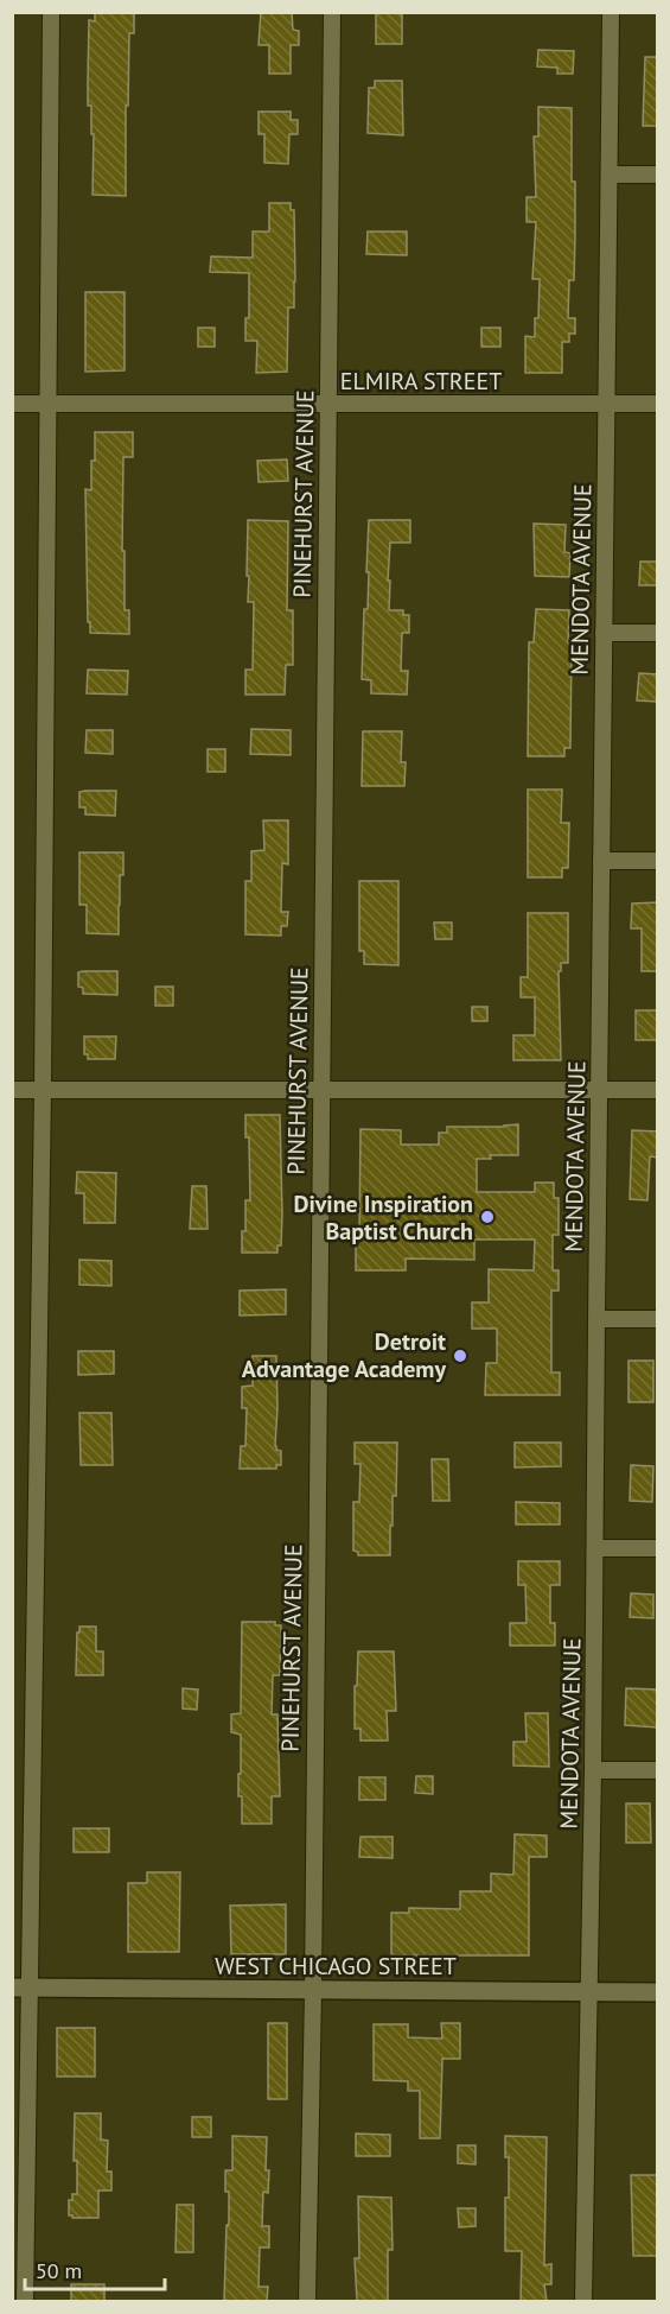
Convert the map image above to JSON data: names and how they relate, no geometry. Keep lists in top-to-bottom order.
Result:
{
  "streets": {
    "street": [
      "ELMIRA STREET",
      "PINEHURST AVENUE",
      "MENDOTA AVENUE",
      "WEST CHICAGO STREET"
    ]
  },
  "crossings": [
    ["ELMIRA STREET", "PINEHURST AVENUE"],
    ["ELMIRA STREET", "MENDOTA AVENUE"],
    ["PINEHURST AVENUE", "WEST CHICAGO STREET"],
    ["MENDOTA AVENUE", "WEST CHICAGO STREET"]
  ],
  "places": ["Divine Inspiration Baptist Church", "Detroit Advantage Academy"],
  "scale_bar": "50 m"
}
